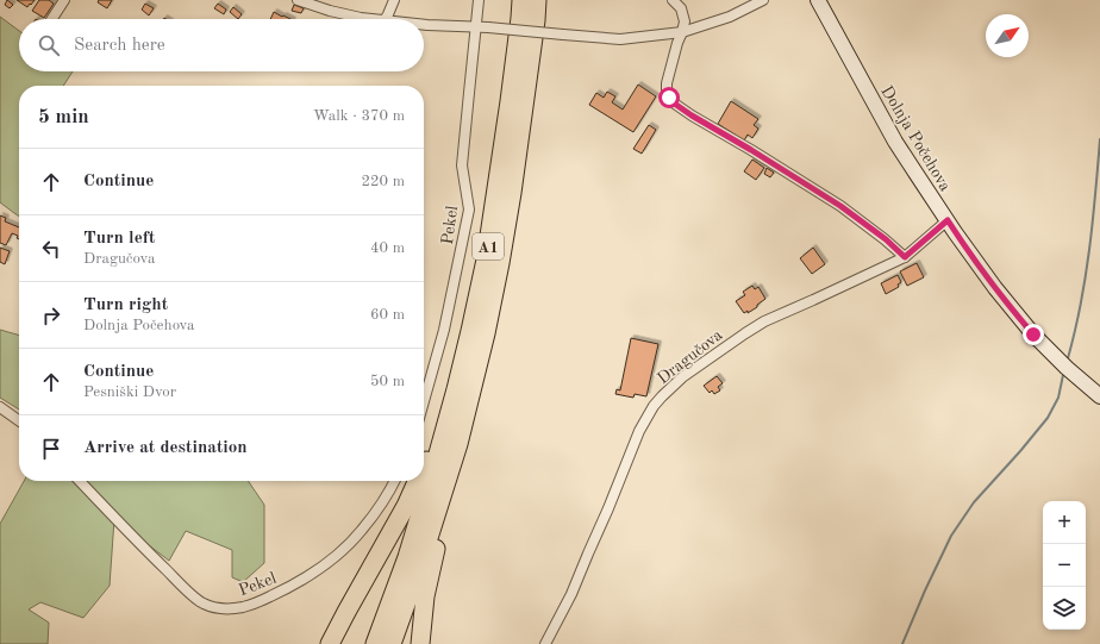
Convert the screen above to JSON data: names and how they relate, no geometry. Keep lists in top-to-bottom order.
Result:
{
  "streets": {
    "highway": ["A1"],
    "main road": ["Dolnja Počehova"],
    "street": ["Pekel", "Dragučova"]
  },
  "crossings": [
    ["Dolnja Počehova", "Dragučova"]
  ],
  "north": "top right",
  "page": {
    "search": "Search here",
    "heading": ["5 min", "Walk · 370 m"],
    "list": [
      ["Continue", "220 m"],
      ["Turn left", "Dragučova", "40 m"],
      ["Turn right", "Dolnja Počehova", "60 m"],
      ["Continue", "Pesniški Dvor", "50 m"],
      "Arrive at destination"
    ],
    "map_buttons": ["+", "−"]
  }
}
